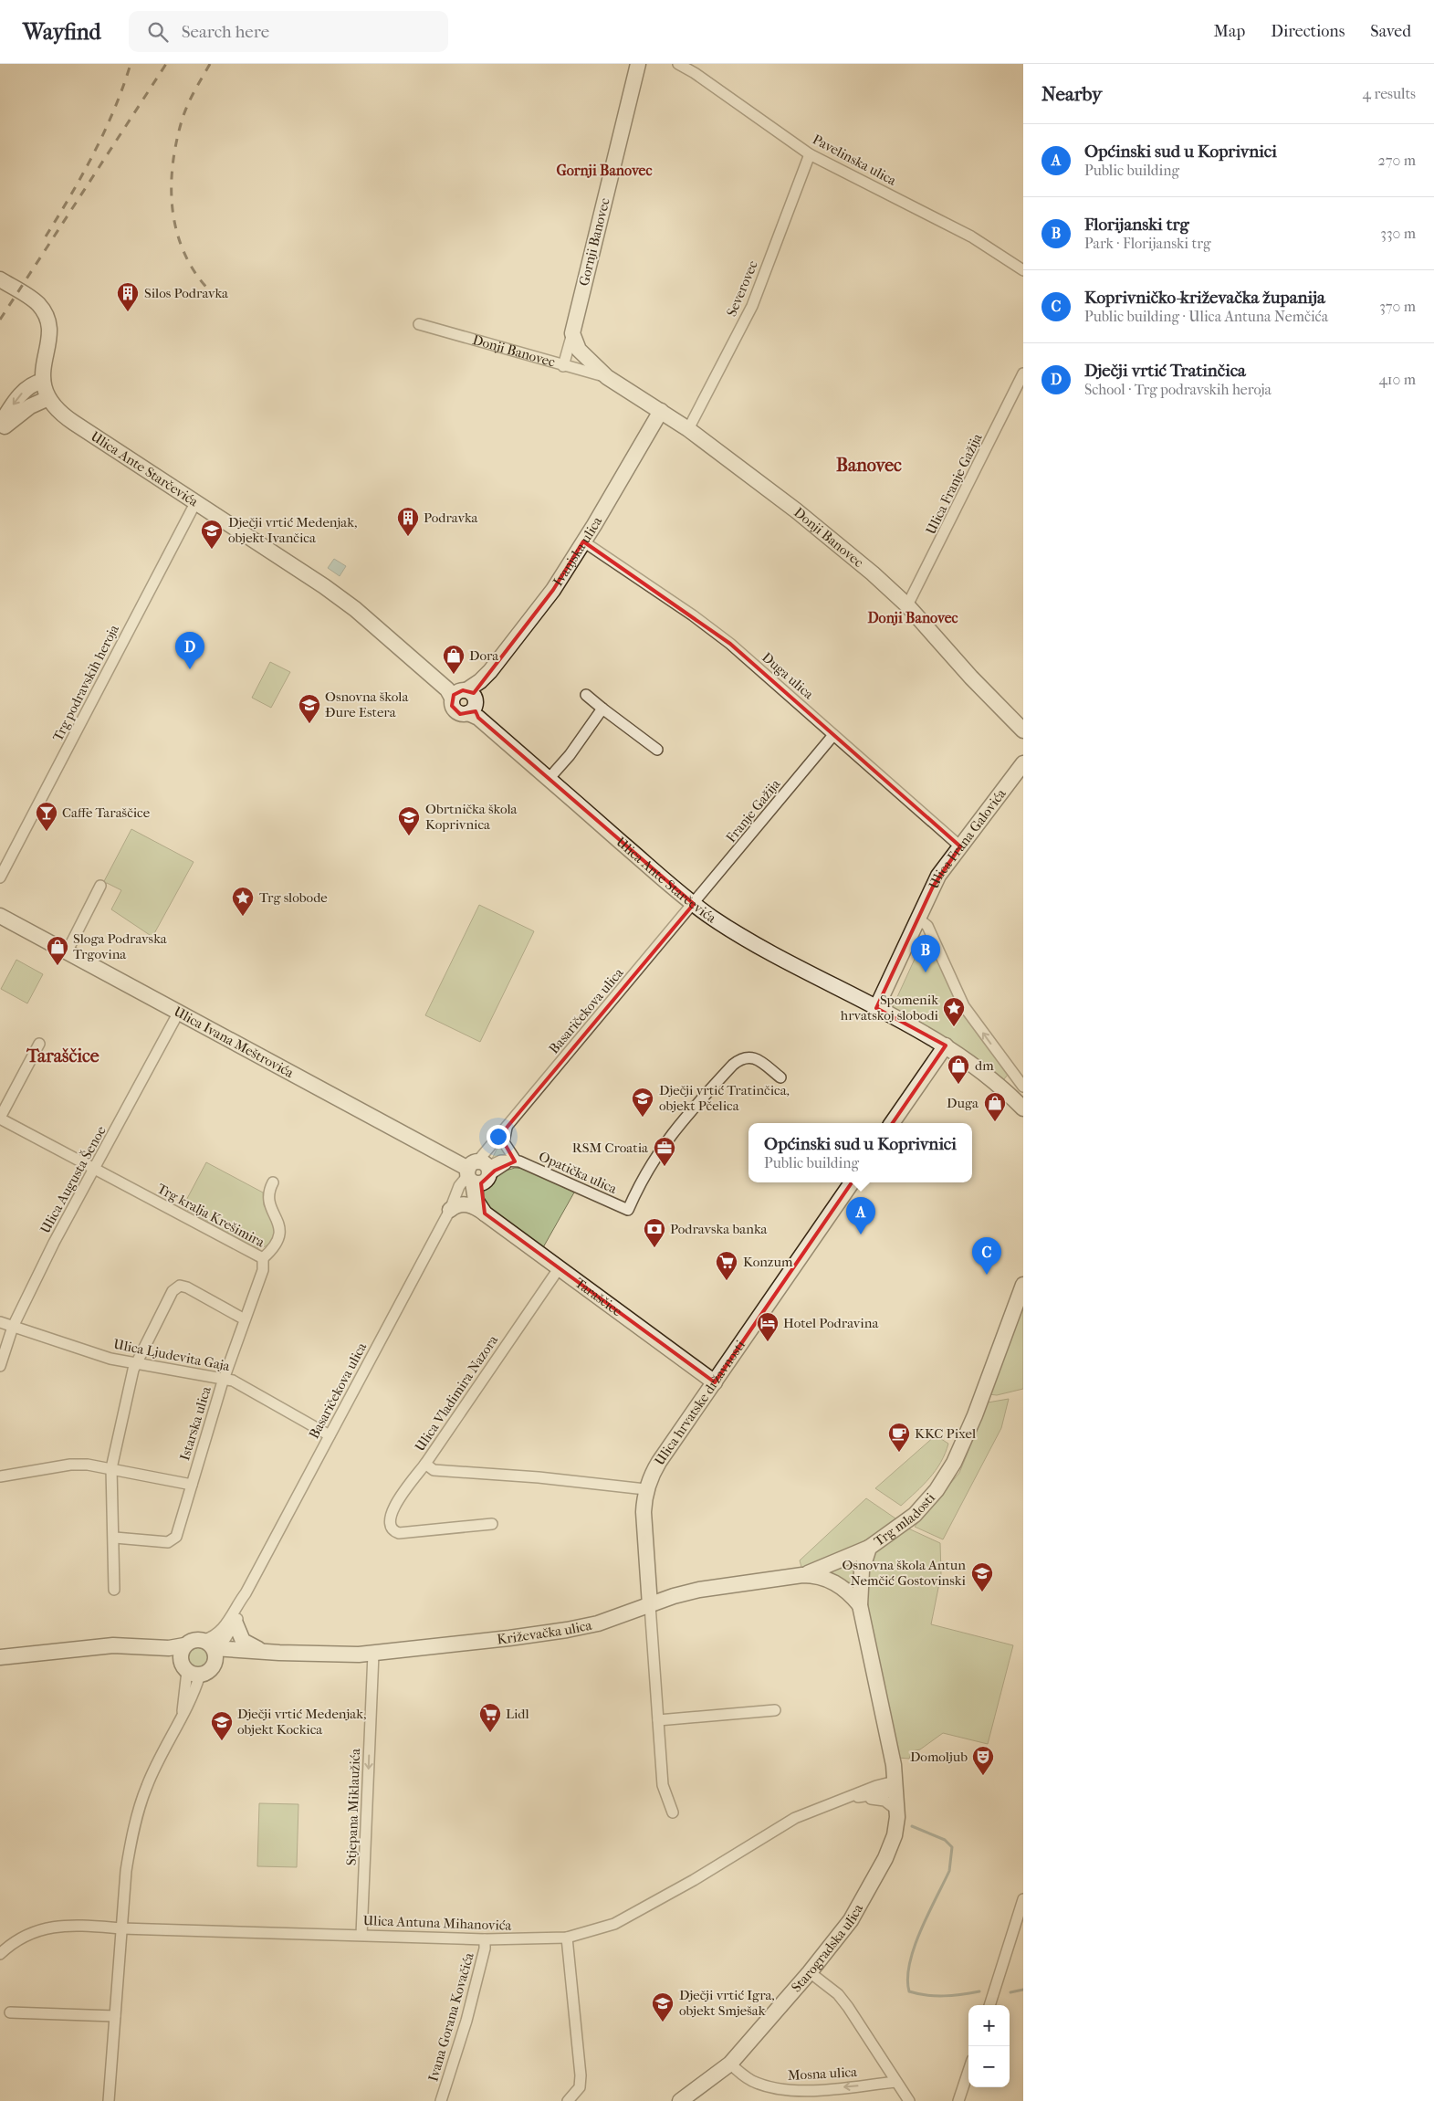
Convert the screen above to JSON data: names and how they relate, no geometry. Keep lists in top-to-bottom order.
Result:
{
  "streets": {
    "main road": [
      "Gornji Banovec",
      "Donji Banovec",
      "Ulica Ante Starčevića",
      "Ivanjska ulica",
      "Ulica Frana Galovića",
      "Ulica Ivana Meštrovića",
      "Taraščice",
      "Ulica hrvatske državnosti",
      "Trg mladosti",
      "Križevačka ulica",
      "Starogradska ulica"
    ],
    "street": [
      "Pavelinska ulica",
      "Severovec",
      "Ulica Franje Gažija",
      "Duga ulica",
      "Trg podravskih heroja",
      "Franje Gažija",
      "Basaričekova ulica",
      "Opatička ulica",
      "Ulica Augusta Šenoe",
      "Trg kralja Krešimira",
      "Ulica Ljudevita Gaja",
      "Ulica Vladimira Nazora",
      "Istarska ulica",
      "Stjepana Miklaužića",
      "Ulica Antuna Mihanovića",
      "Ivana Gorana Kovačića",
      "Mosna ulica"
    ]
  },
  "crossings": [
    ["Pavelinska ulica", "Severovec"],
    ["Gornji Banovec", "Donji Banovec"],
    ["Severovec", "Donji Banovec"],
    ["Donji Banovec", "Ulica Franje Gažija"],
    ["Donji Banovec", "Ivanjska ulica"],
    ["Ulica Ante Starčevića", "Ivanjska ulica"],
    ["Ulica Ante Starčevića", "Trg podravskih heroja"],
    ["Ulica Ante Starčevića", "Franje Gažija"],
    ["Ulica Ante Starčevića", "Ulica Frana Galovića"],
    ["Ulica Ante Starčevića", "Basaričekova ulica"],
    ["Ivanjska ulica", "Duga ulica"],
    ["Duga ulica", "Franje Gažija"],
    ["Duga ulica", "Ulica Frana Galovića"],
    ["Franje Gažija", "Basaričekova ulica"],
    ["Basaričekova ulica", "Ulica Ivana Meštrovića"],
    ["Basaričekova ulica", "Taraščice"],
    ["Basaričekova ulica", "Ulica Ljudevita Gaja"],
    ["Basaričekova ulica", "Križevačka ulica"],
    ["Ulica Ivana Meštrovića", "Ulica Augusta Šenoe"],
    ["Ulica Ivana Meštrovića", "Taraščice"],
    ["Ulica Augusta Šenoe", "Trg kralja Krešimira"],
    ["Ulica Augusta Šenoe", "Ulica Ljudevita Gaja"],
    ["Trg kralja Krešimira", "Istarska ulica"],
    ["Taraščice", "Ulica Vladimira Nazora"],
    ["Taraščice", "Ulica hrvatske državnosti"],
    ["Ulica Ljudevita Gaja", "Istarska ulica"],
    ["Ulica Vladimira Nazora", "Ulica hrvatske državnosti"],
    ["Ulica hrvatske državnosti", "Križevačka ulica"],
    ["Trg mladosti", "Križevačka ulica"],
    ["Trg mladosti", "Ulica Antuna Mihanovića"],
    ["Trg mladosti", "Starogradska ulica"],
    ["Križevačka ulica", "Stjepana Miklaužića"],
    ["Stjepana Miklaužića", "Ulica Antuna Mihanovića"],
    ["Ulica Antuna Mihanovića", "Starogradska ulica"],
    ["Ulica Antuna Mihanovića", "Ivana Gorana Kovačića"],
    ["Starogradska ulica", "Mosna ulica"]
  ],
  "one_way": ["Stjepana Miklaužića", "Mosna ulica"],
  "districts": [
    "Gornji Banovec",
    "Banovec",
    "Donji Banovec",
    "Taraščice"
  ],
  "places": {
    "building": ["Silos Podravka", "Podravka"],
    "school or university": [
      "Dječji vrtić Medenjak, objekt Ivančica",
      "Osnovna škola Đure Estera",
      "Obrtnička škola Koprivnica",
      "Dječji vrtić Tratinčica, objekt Pčelica",
      "Osnovna škola Antun Nemčić Gostovinski",
      "Dječji vrtić Medenjak, objekt Kockica",
      "Dječji vrtić Igra, objekt Smješak"
    ],
    "shop": [
      "Dora",
      "Sloga Podravska Trgovina",
      "dm",
      "Duga"
    ],
    "bar": ["Caffe Taraščice"],
    "place": ["Trg slobode", "Spomenik hrvatskoj slobodi"],
    "office": ["RSM Croatia"],
    "bank": ["Podravska banka"],
    "supermarket": ["Konzum", "Lidl"],
    "hotel": ["Hotel Podravina"],
    "cafe": ["KKC Pixel"],
    "theatre": ["Domoljub"]
  },
  "page": {
    "header": "Wayfind",
    "search": "Search here",
    "nav": ["Map", "Directions", "Saved"],
    "heading": ["Nearby", "4 results"],
    "list": [
      {
        "mark": "A",
        "name": "Općinski sud u Koprivnici",
        "note": "Public building",
        "value": "270 m"
      },
      {
        "mark": "B",
        "name": "Florijanski trg",
        "note": "Park · Florijanski trg",
        "value": "330 m"
      },
      {
        "mark": "C",
        "name": "Koprivničko-križevačka županija",
        "note": "Public building · Ulica Antuna Nemčića",
        "value": "370 m"
      },
      {
        "mark": "D",
        "name": "Dječji vrtić Tratinčica",
        "note": "School · Trg podravskih heroja",
        "value": "410 m"
      }
    ],
    "pins": [
      "D",
      "B",
      "A",
      "C"
    ],
    "popup": ["Općinski sud u Koprivnici", "Public building"],
    "map_buttons": ["+", "−"]
  }
}
